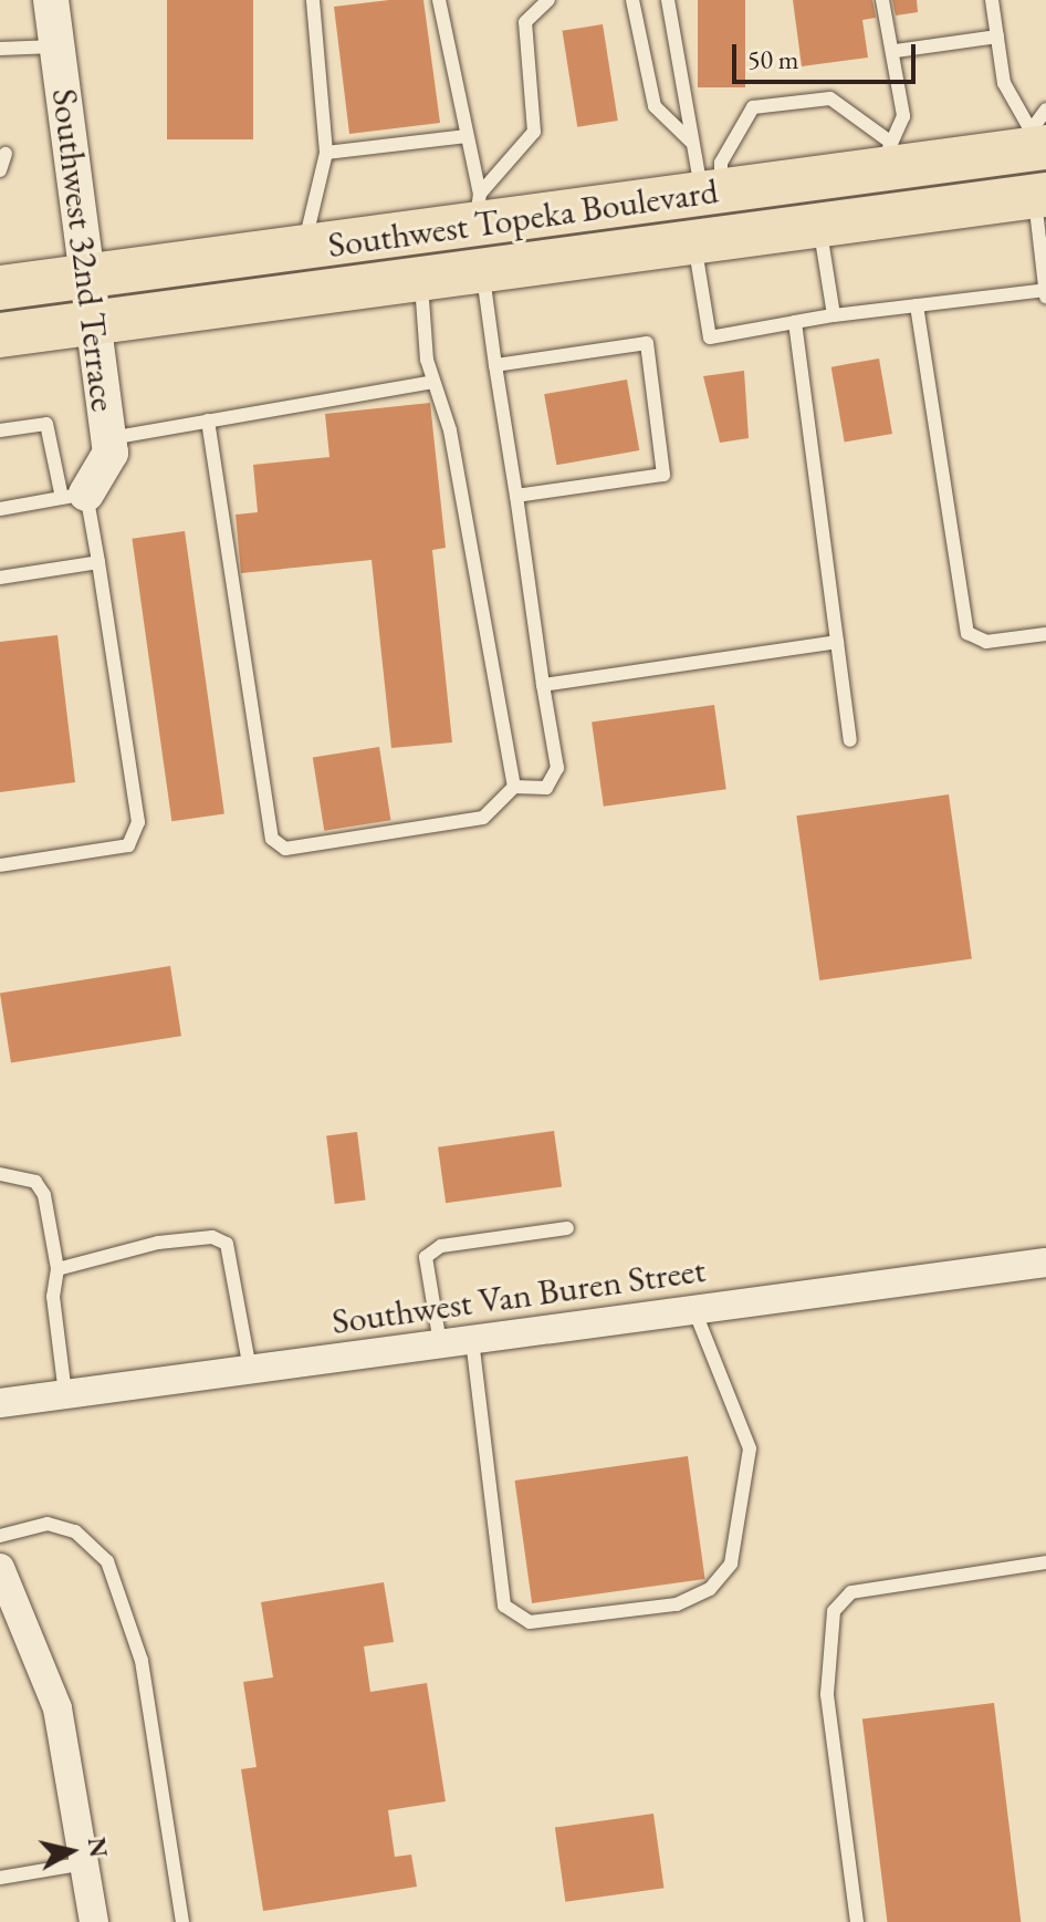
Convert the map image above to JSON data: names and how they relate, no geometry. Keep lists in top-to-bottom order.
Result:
{
  "streets": {
    "main road": ["Southwest Topeka Boulevard"],
    "street": ["Southwest 32nd Terrace", "Southwest Van Buren Street"]
  },
  "crossings": [
    ["Southwest Topeka Boulevard", "Southwest 32nd Terrace"]
  ],
  "scale_bar": "50 m",
  "north": "right"
}
